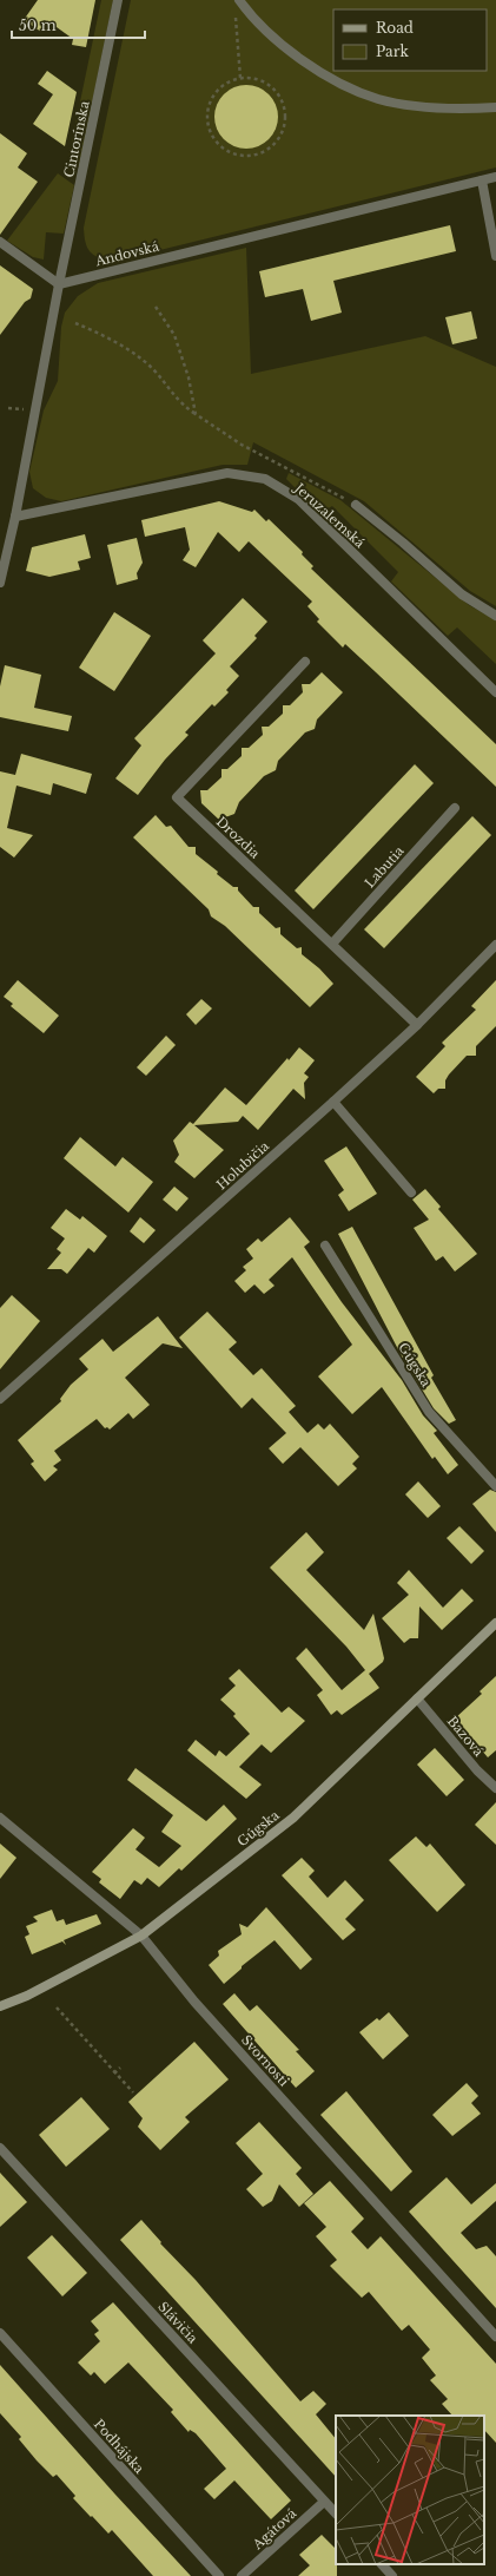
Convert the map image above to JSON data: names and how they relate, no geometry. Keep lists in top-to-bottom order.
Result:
{
  "streets": {
    "main road": ["Gúgska"],
    "street": [
      "Cintorínska",
      "Andovská",
      "Jeruzalemská",
      "Drozdia",
      "Labutia",
      "Holubičia",
      "Bazová",
      "Svornosti",
      "Slávičia",
      "Podhájska",
      "Agátová"
    ]
  },
  "crossings": [
    ["Cintorínska", "Andovská"],
    ["Drozdia", "Labutia"],
    ["Drozdia", "Holubičia"],
    ["Gúgska", "Bazová"],
    ["Gúgska", "Svornosti"],
    ["Slávičia", "Agátová"]
  ],
  "legend": ["Road", "Park"],
  "scale_bar": "50 m"
}
